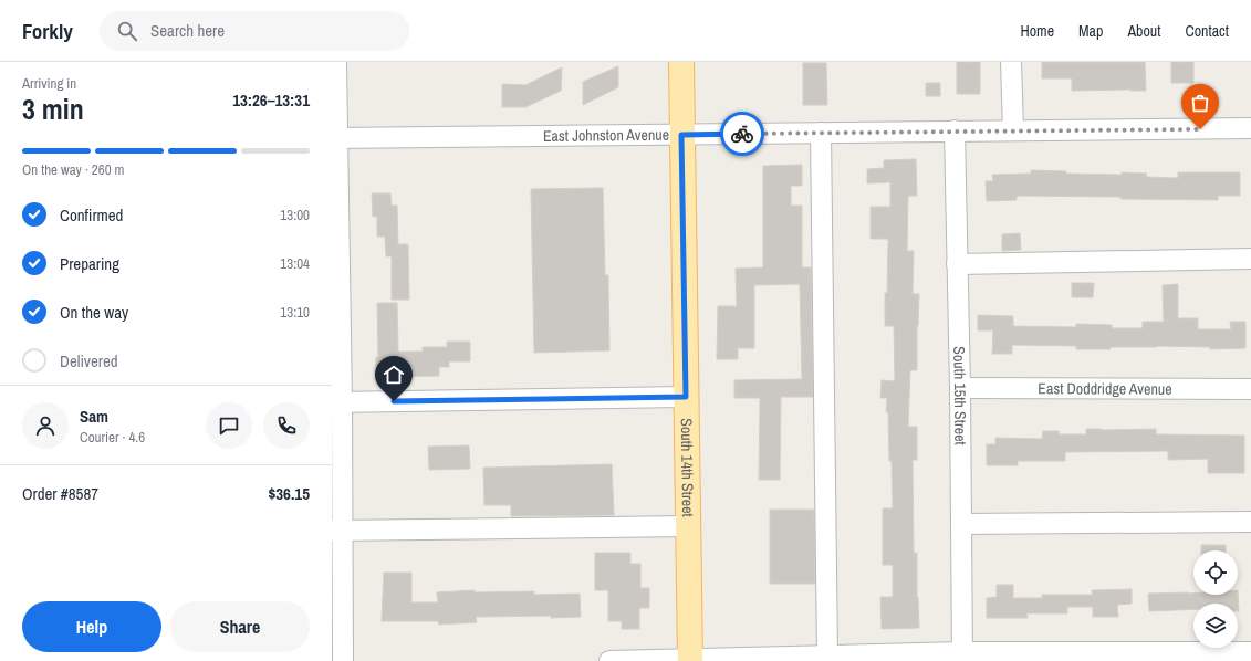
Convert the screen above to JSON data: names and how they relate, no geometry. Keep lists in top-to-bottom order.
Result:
{
  "streets": {
    "main road": ["South 14th Street"],
    "street": ["East Johnston Avenue", "East Doddridge Avenue", "South 15th Street"]
  },
  "crossings": [
    ["East Johnston Avenue", "South 15th Street"],
    ["East Johnston Avenue", "South 14th Street"],
    ["East Doddridge Avenue", "South 15th Street"]
  ],
  "page": {
    "header": "Forkly",
    "search": "Search here",
    "nav": [
      "Home",
      "Map",
      "About",
      "Contact"
    ],
    "heading": ["3 min", "Arriving in", "13:26–13:31"],
    "panel": [
      "Sam",
      "Courier · 4.6",
      "Order #8587",
      "$36.15"
    ],
    "bar": "On the way · 260 m",
    "list": [
      ["Confirmed", "13:00"],
      ["Preparing", "13:04"],
      ["On the way", "13:10"],
      "Delivered"
    ],
    "buttons": ["Help", "Share"]
  }
}
